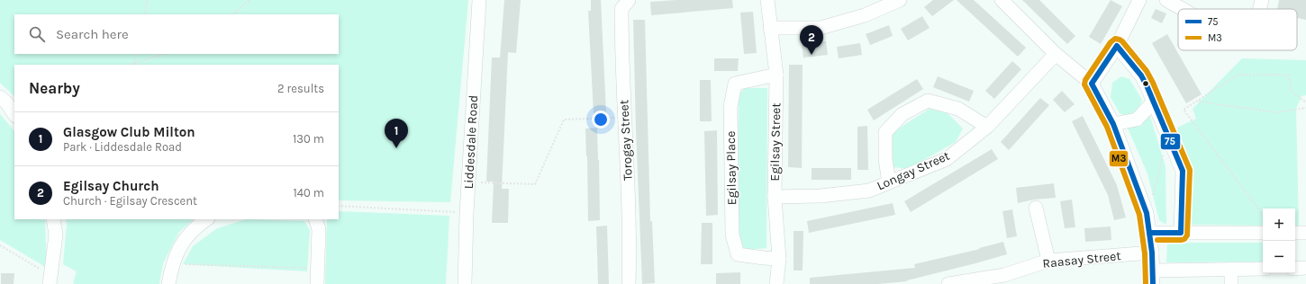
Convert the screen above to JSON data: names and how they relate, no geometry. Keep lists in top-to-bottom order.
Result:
{
  "streets": {
    "street": [
      "Torogay Street",
      "Liddesdale Road",
      "Egilsay Street",
      "Egilsay Place",
      "Longay Street",
      "Raasay Street"
    ]
  },
  "crossings": [
    ["Egilsay Street", "Egilsay Place"],
    ["Egilsay Street", "Longay Street"]
  ],
  "lines": ["transit line M3", "transit line 75"],
  "legend": ["75", "M3"],
  "page": {
    "search": "Search here",
    "pins": ["2", "1"],
    "heading": ["Nearby", "2 results"],
    "list": [
      {
        "mark": "1",
        "name": "Glasgow Club Milton",
        "note": "Park · Liddesdale Road",
        "value": "130 m"
      },
      {
        "mark": "2",
        "name": "Egilsay Church",
        "note": "Church · Egilsay Crescent",
        "value": "140 m"
      }
    ],
    "map_buttons": ["+", "−"]
  }
}
